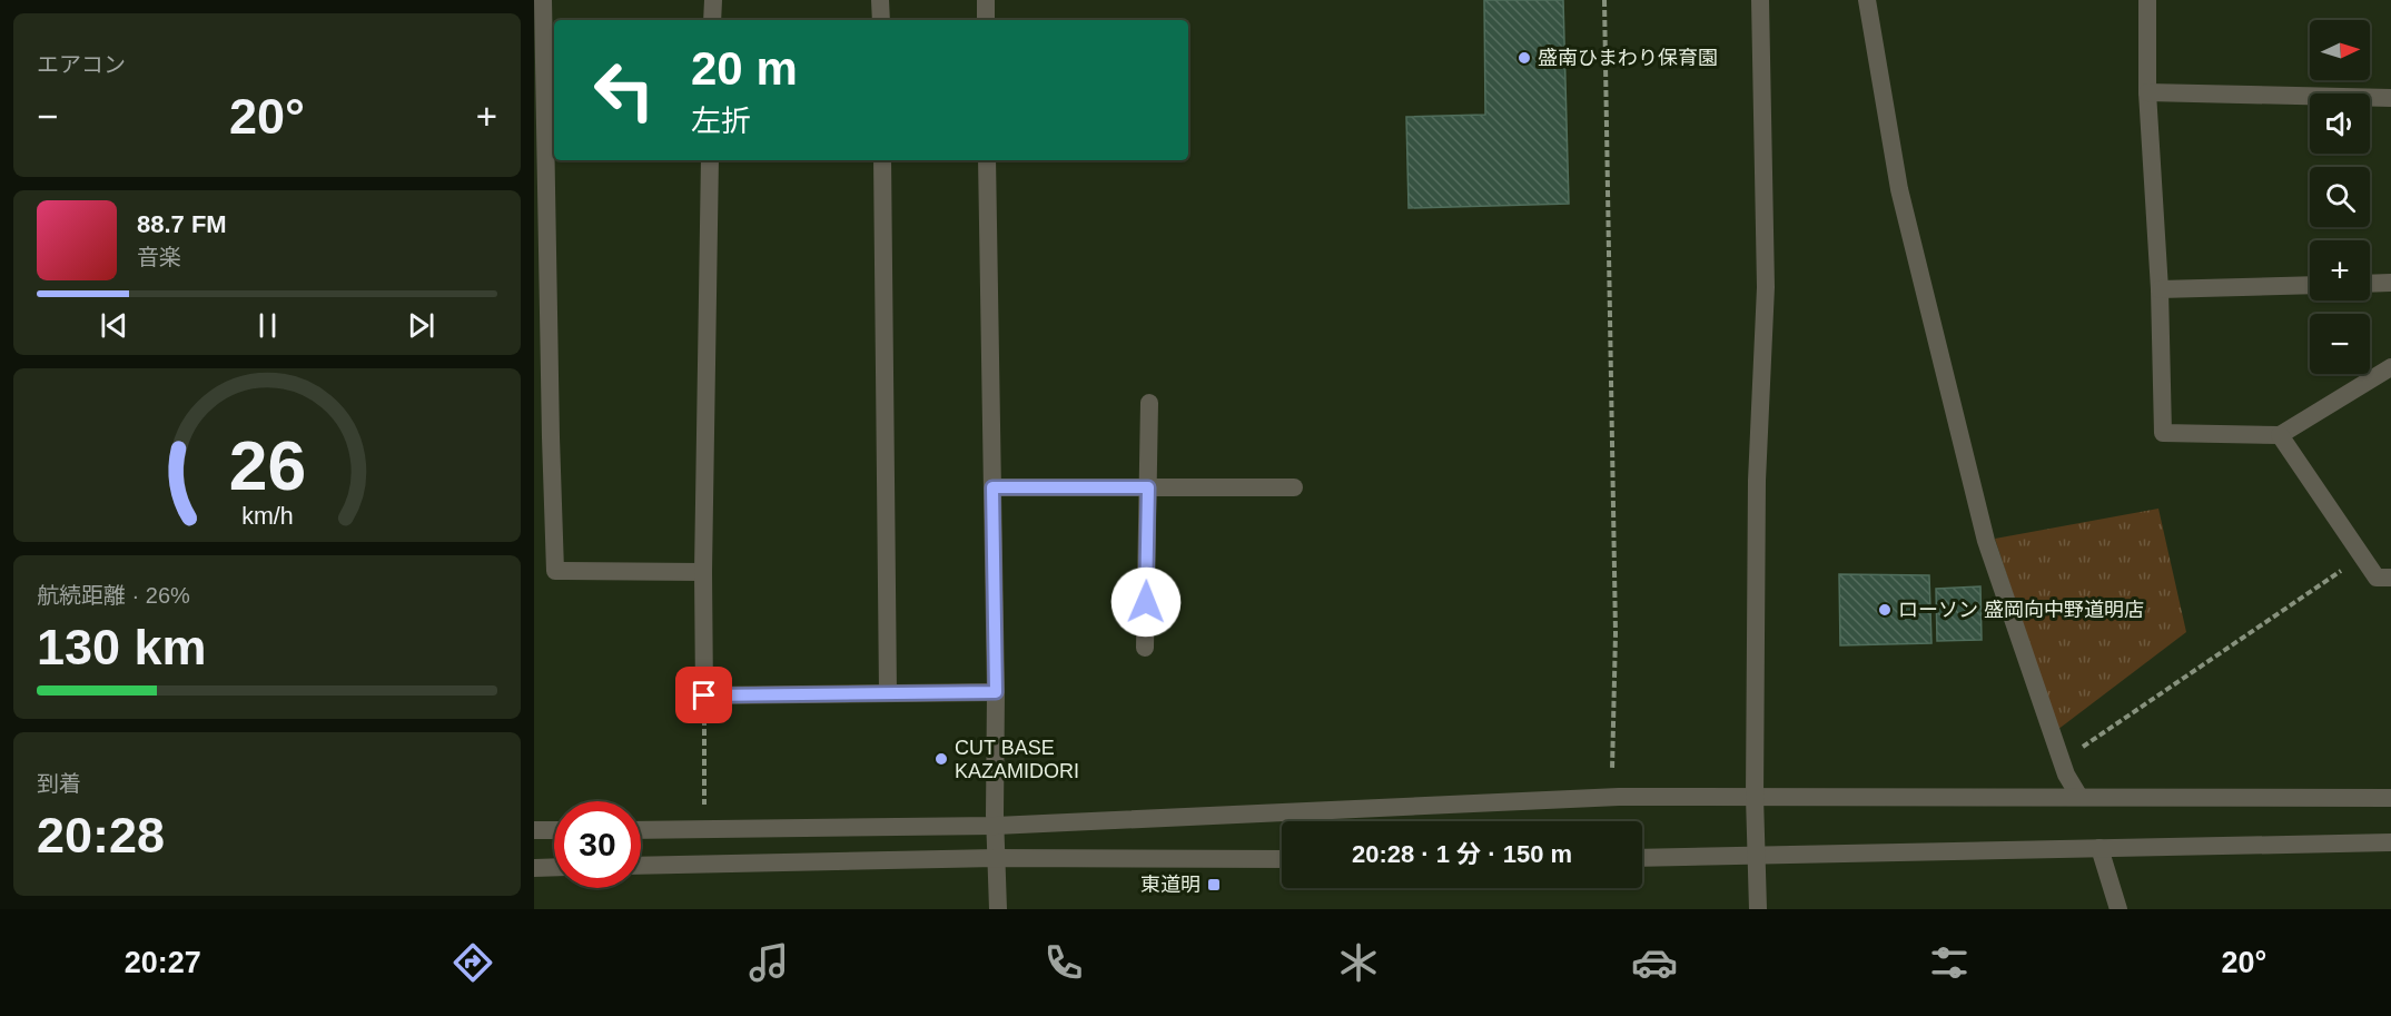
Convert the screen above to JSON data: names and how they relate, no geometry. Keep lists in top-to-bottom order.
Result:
{
  "places": {
    "other": ["盛南ひまわり保育園", "ローソン 盛岡向中野道明店", "CUT BASE KAZAMIDORI"],
    "transit": ["東道明"]
  },
  "north": "right",
  "page": {
    "tile": [
      "エアコン",
      ["航続距離 · 26%", "130 km"],
      ["到着", "20:28"]
    ],
    "map_buttons": ["+", "−"],
    "turn": ["20 m", "左折"],
    "heat": ["−", "20°", "+"],
    "song": ["88.7 FM", "音楽"],
    "limit": "30",
    "trip": "20:28 · 1 分 · 150 m",
    "tabs": ["20:27", "20°"],
    "gauge": ["26", "km/h"]
  }
}
